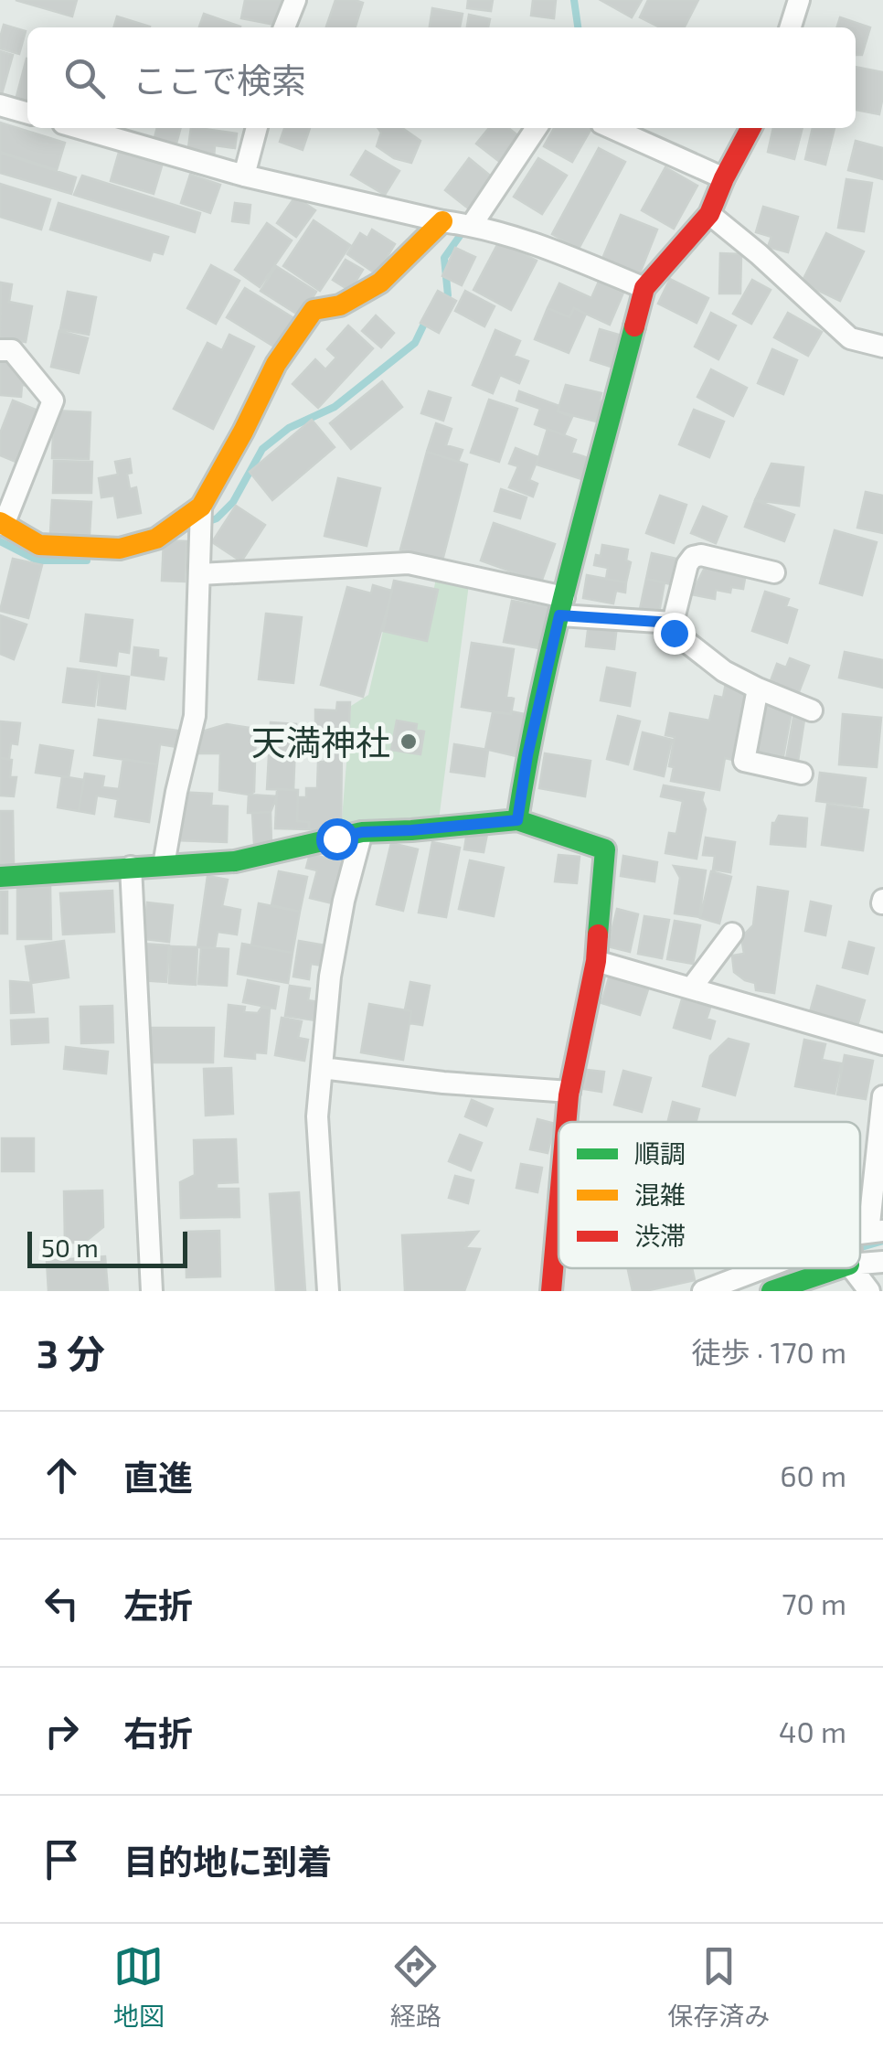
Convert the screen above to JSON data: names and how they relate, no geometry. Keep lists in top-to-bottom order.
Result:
{
  "places": ["天満神社"],
  "legend": ["順調", "混雑", "渋滞"],
  "scale_bar": "50 m",
  "page": {
    "search": "ここで検索",
    "scale": "50 m",
    "heading": ["3 分", "徒歩 · 170 m"],
    "list": [
      ["直進", "60 m"],
      ["左折", "70 m"],
      ["右折", "40 m"],
      "目的地に到着"
    ],
    "nav": ["地図", "経路", "保存済み"]
  }
}
